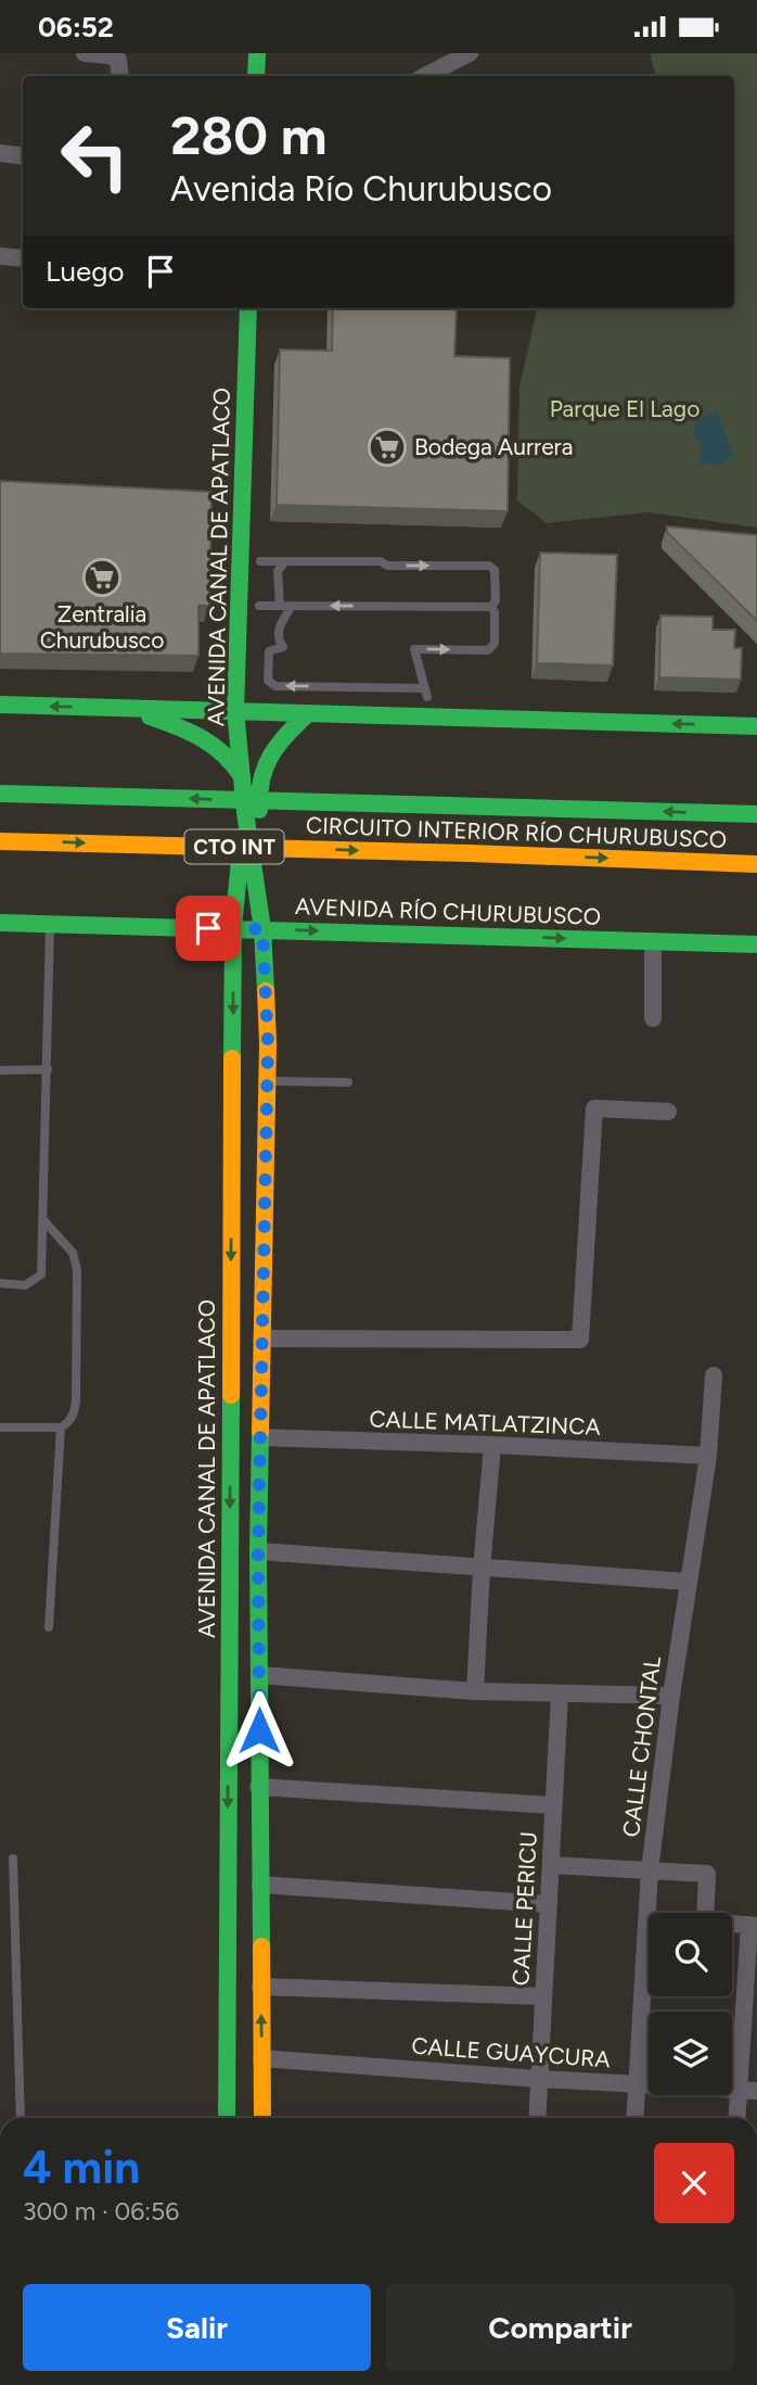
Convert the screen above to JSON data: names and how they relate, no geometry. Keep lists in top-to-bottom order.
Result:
{
  "streets": {
    "main road": [
      "AVENIDA CANAL DE APATLACO",
      "CIRCUITO INTERIOR RÍO CHURUBUSCO",
      "CTO INT",
      "AVENIDA RÍO CHURUBUSCO"
    ],
    "street": [
      "CALLE MATLATZINCA",
      "CALLE CHONTAL",
      "CALLE PERICU",
      "CALLE GUAYCURA"
    ]
  },
  "crossings": [
    ["AVENIDA CANAL DE APATLACO", "AVENIDA RÍO CHURUBUSCO"],
    ["AVENIDA CANAL DE APATLACO", "CALLE MATLATZINCA"],
    ["AVENIDA CANAL DE APATLACO", "CALLE GUAYCURA"],
    ["CALLE MATLATZINCA", "CALLE CHONTAL"],
    ["CALLE CHONTAL", "CALLE GUAYCURA"],
    ["CALLE PERICU", "CALLE GUAYCURA"]
  ],
  "one_way": ["AVENIDA RÍO CHURUBUSCO"],
  "parks": ["Parque El Lago"],
  "places": {
    "supermarket": ["Bodega Aurrera", "Zentralia Churubusco"]
  },
  "page": {
    "status": "06:52",
    "turn": ["280 m", "Avenida Río Churubusco"],
    "then": "Luego",
    "heading": ["4 min", "300 m · 06:56"],
    "buttons": ["Salir", "Compartir"]
  }
}
